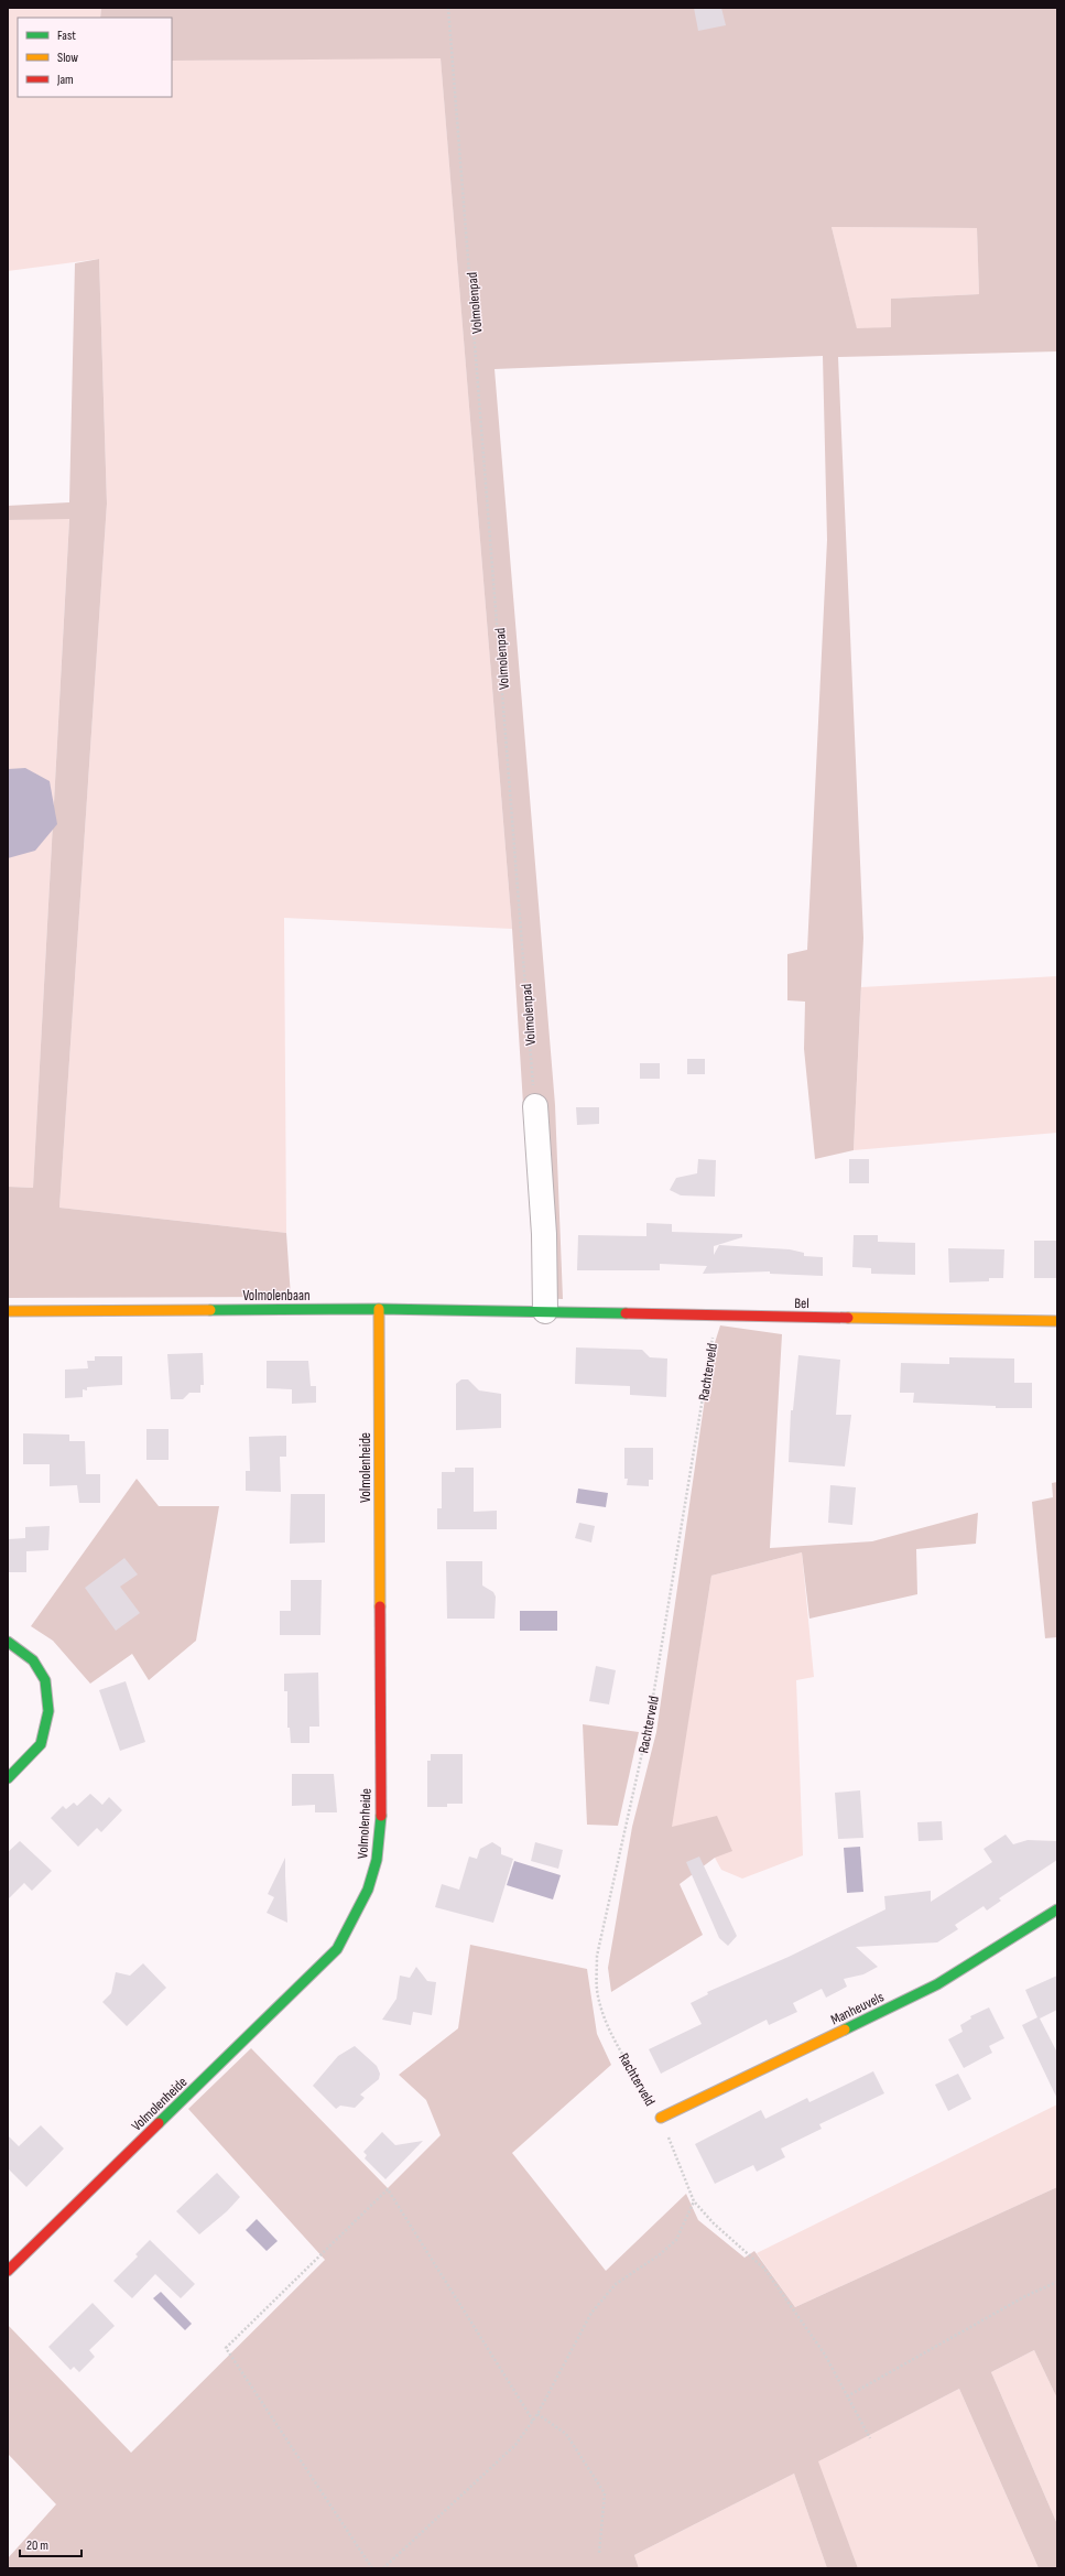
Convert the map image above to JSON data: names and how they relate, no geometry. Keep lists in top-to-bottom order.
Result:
{
  "streets": {
    "street": [
      "Volmolenbaan",
      "Bel",
      "Volmolenheide",
      "Manheuvels"
    ],
    "path": ["Volmolenpad", "Rachterveld"]
  },
  "crossings": [
    ["Volmolenbaan", "Bel"],
    ["Volmolenbaan", "Volmolenheide"],
    ["Bel", "Rachterveld"],
    ["Rachterveld", "Manheuvels"]
  ],
  "legend": ["Fast", "Slow", "Jam"],
  "scale_bar": "20 m"
}
